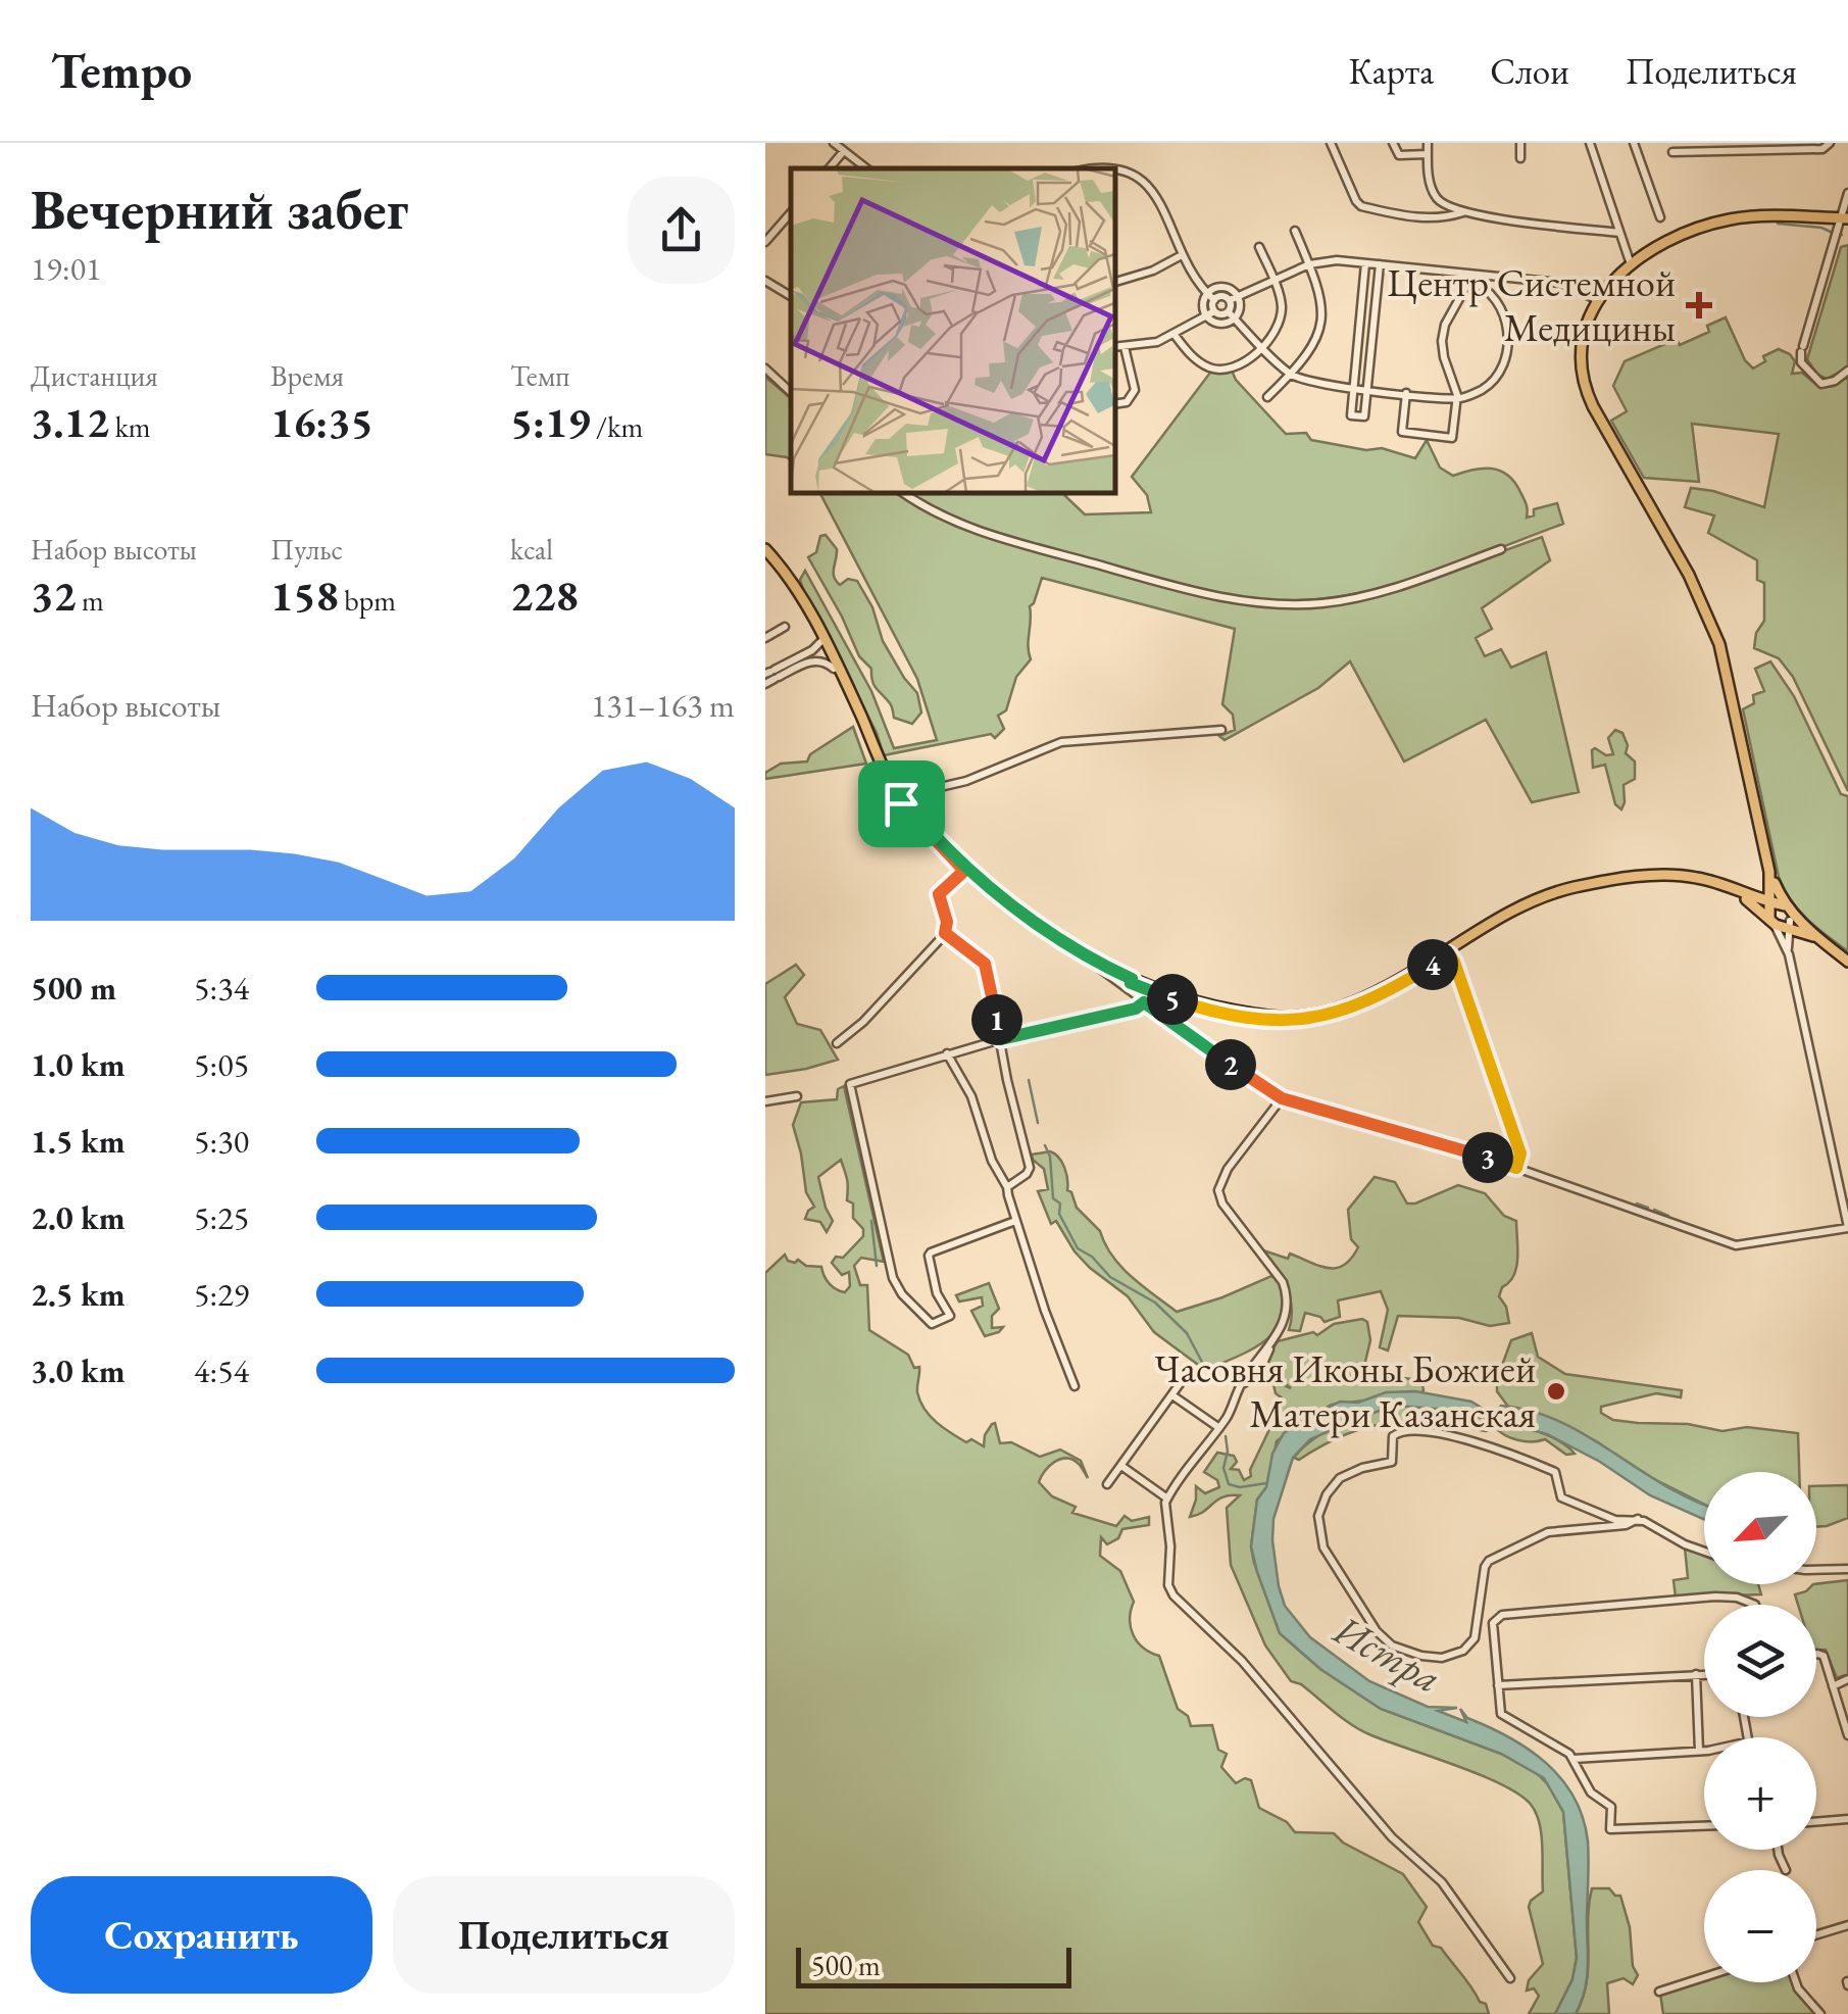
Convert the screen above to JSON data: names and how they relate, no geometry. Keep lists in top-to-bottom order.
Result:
{
  "water": ["Истра"],
  "places": {
    "health": ["Центр Системной Медицины"],
    "other": ["Часовня Иконы Божией Матери Казанская"]
  },
  "scale_bar": "500 m",
  "north": "bottom left",
  "page": {
    "header": "Tempo",
    "nav": ["Карта", "Слои", "Поделиться"],
    "heading": ["Вечерний забег", "19:01"],
    "stats": [
      ["Дистанция", "3.12 km"],
      ["Время", "16:35"],
      ["Темп", "5:19 /km"],
      ["Набор высоты", "32 m"],
      ["Пульс", "158 bpm"],
      ["kcal", "228"]
    ],
    "chart": ["Набор высоты", "131–163 m"],
    "pins": [
      "4",
      "5",
      "1",
      "2",
      "3"
    ],
    "list": [
      {
        "name": "500 m",
        "note": "5:34"
      },
      {
        "name": "1.0 km",
        "note": "5:05"
      },
      {
        "name": "1.5 km",
        "note": "5:30"
      },
      {
        "name": "2.0 km",
        "note": "5:25"
      },
      {
        "name": "2.5 km",
        "note": "5:29"
      },
      {
        "name": "3.0 km",
        "note": "4:54"
      }
    ],
    "map_buttons": ["+", "−"],
    "buttons": ["Сохранить", "Поделиться"],
    "scale": "500 m"
  }
}
